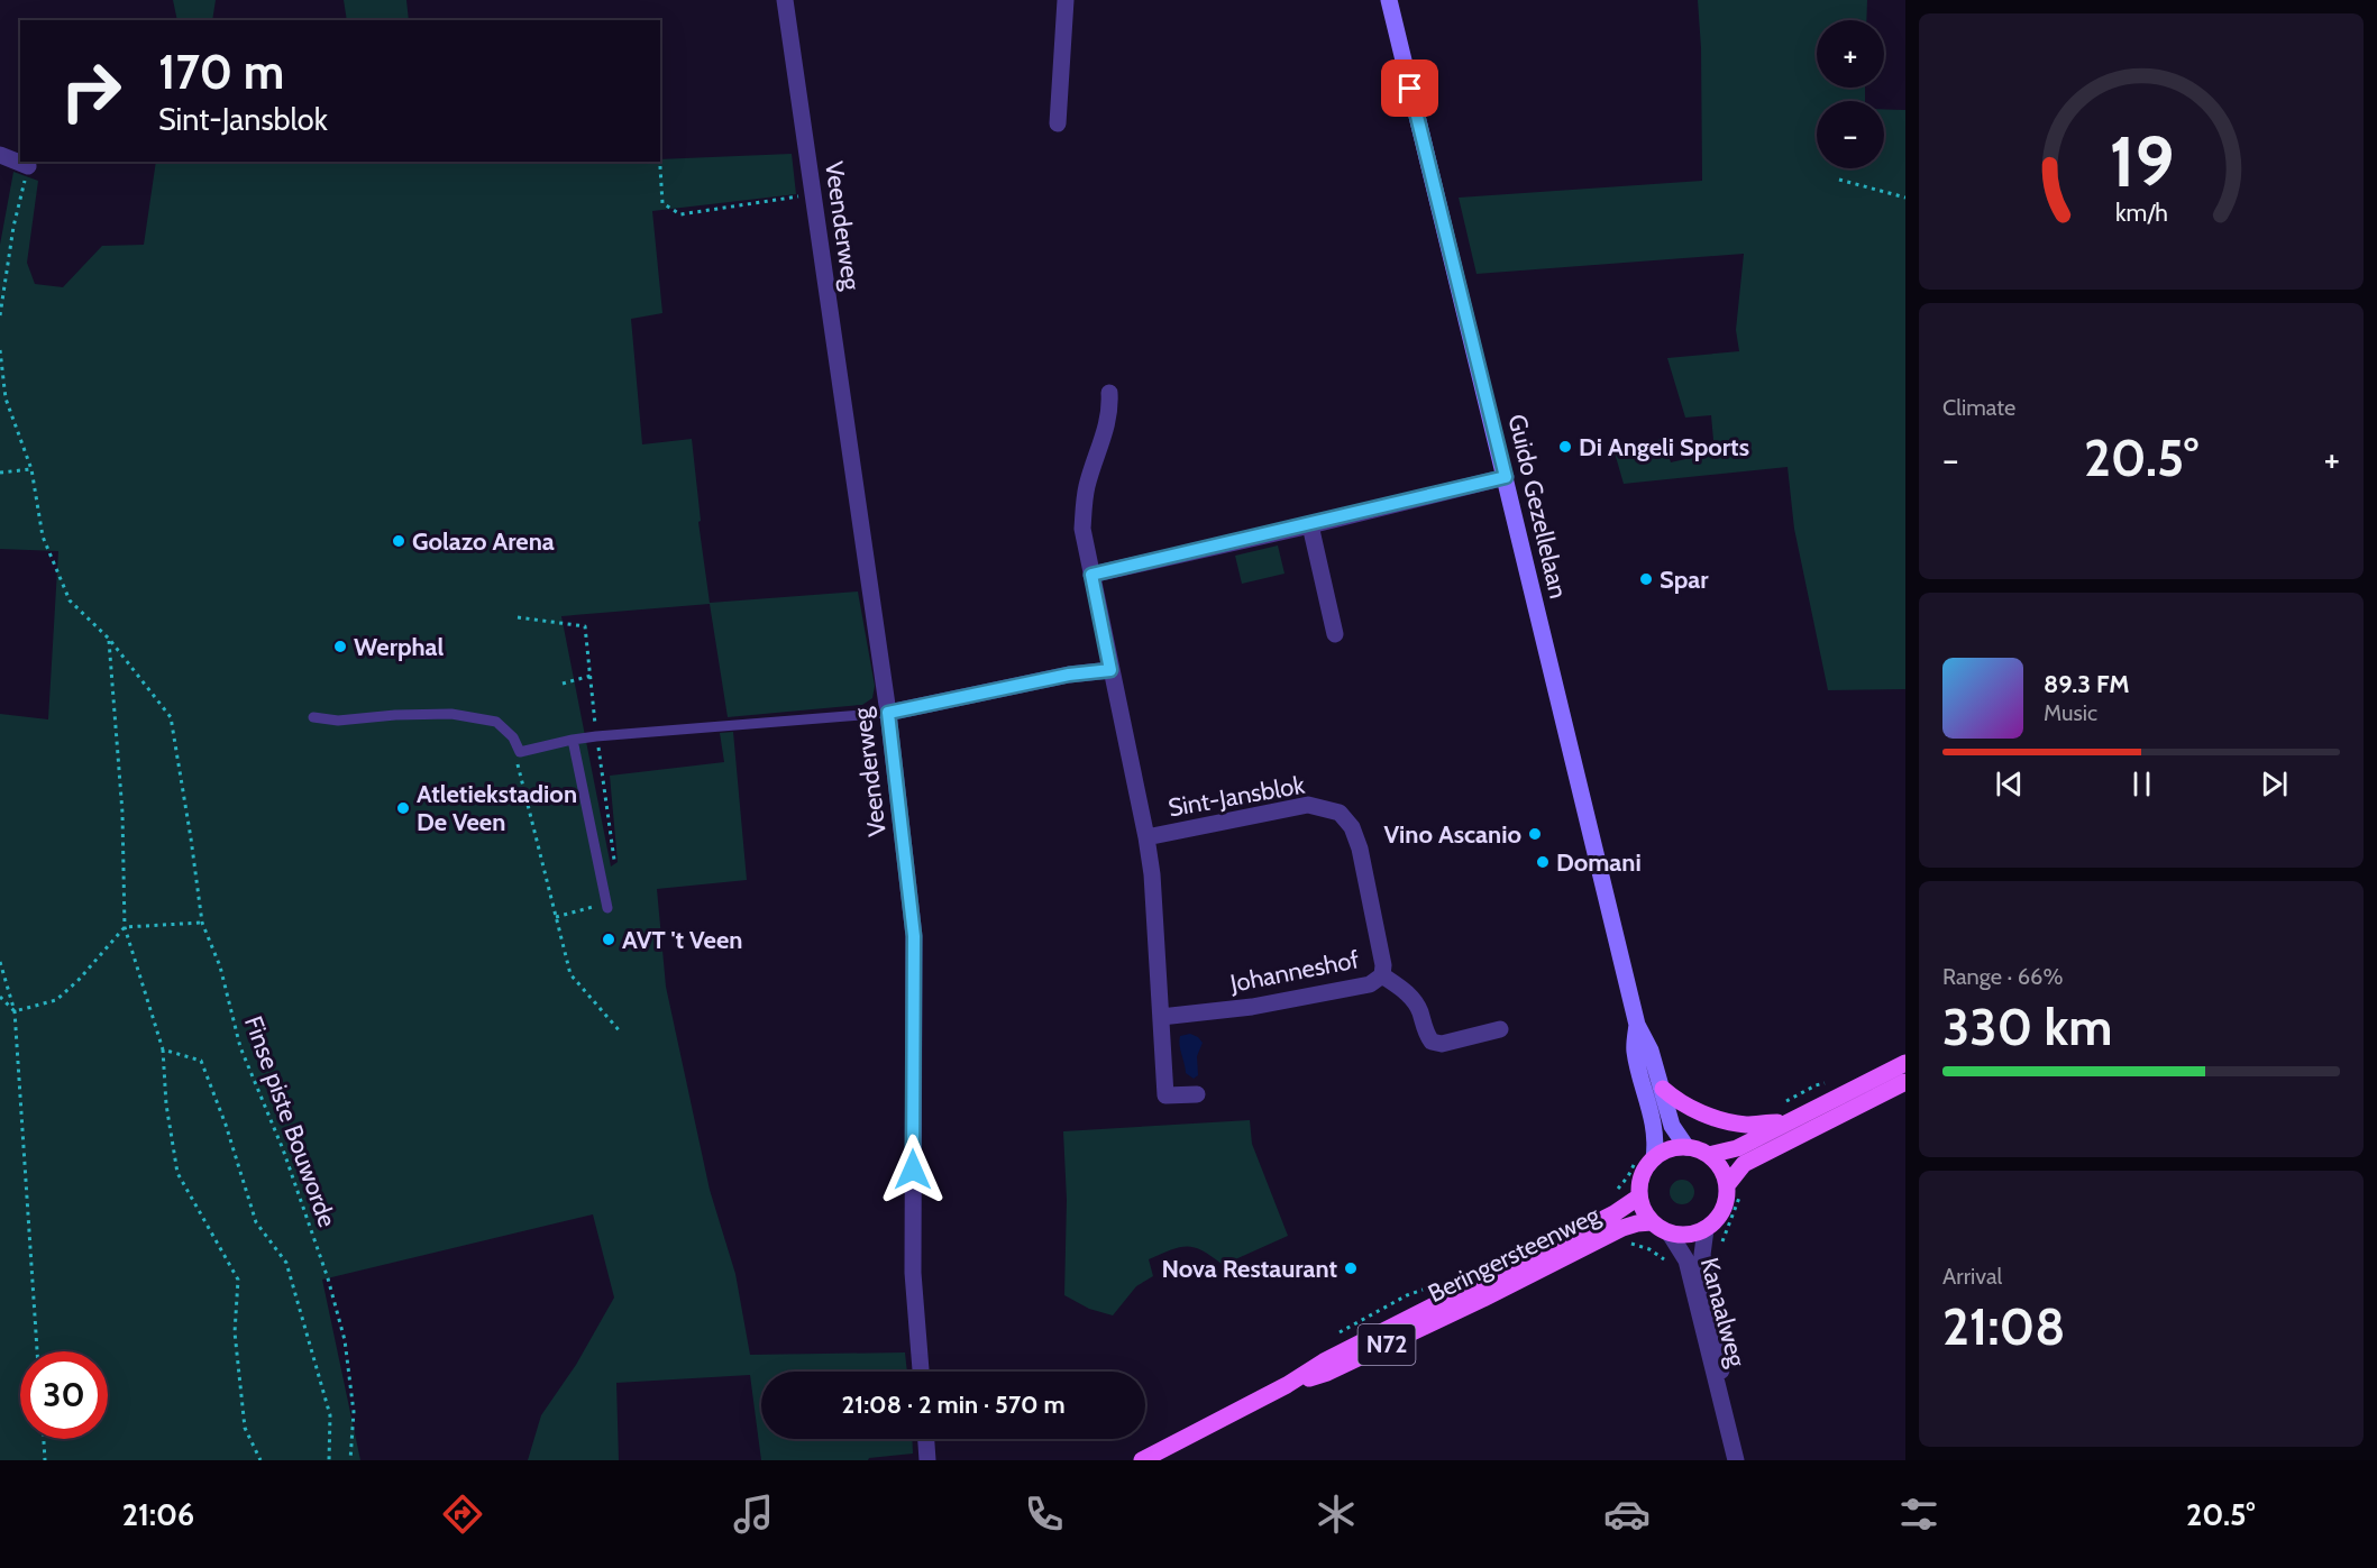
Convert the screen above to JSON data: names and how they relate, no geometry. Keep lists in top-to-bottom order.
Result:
{
  "streets": {
    "main road": ["Guido Gezellelaan", "Beringersteenweg", "N72"],
    "street": [
      "Veenderweg",
      "Sint-Jansblok",
      "Johanneshof",
      "Kanaalweg"
    ],
    "path": ["Finse piste Bouworde"]
  },
  "crossings": [
    ["Guido Gezellelaan", "Beringersteenweg"],
    ["Guido Gezellelaan", "Kanaalweg"],
    ["Sint-Jansblok", "Johanneshof"],
    ["Beringersteenweg", "Kanaalweg"]
  ],
  "places": [
    "Di Angeli Sports",
    "Golazo Arena",
    "Spar",
    "Werphal",
    "Atletiekstadion De Veen",
    "Vino Ascanio",
    "Domani",
    "AVT 't Veen",
    "Nova Restaurant"
  ],
  "page": {
    "map_buttons": ["+", "−"],
    "turn": ["170 m", "Sint-Jansblok"],
    "tile": [
      "Climate",
      ["Range · 66%", "330 km"],
      ["Arrival", "21:08"]
    ],
    "heat": ["−", "20.5°", "+"],
    "song": ["89.3 FM", "Music"],
    "limit": "30",
    "trip": "21:08 · 2 min · 570 m",
    "tabs": ["21:06", "20.5°"],
    "gauge": ["19", "km/h"]
  }
}
